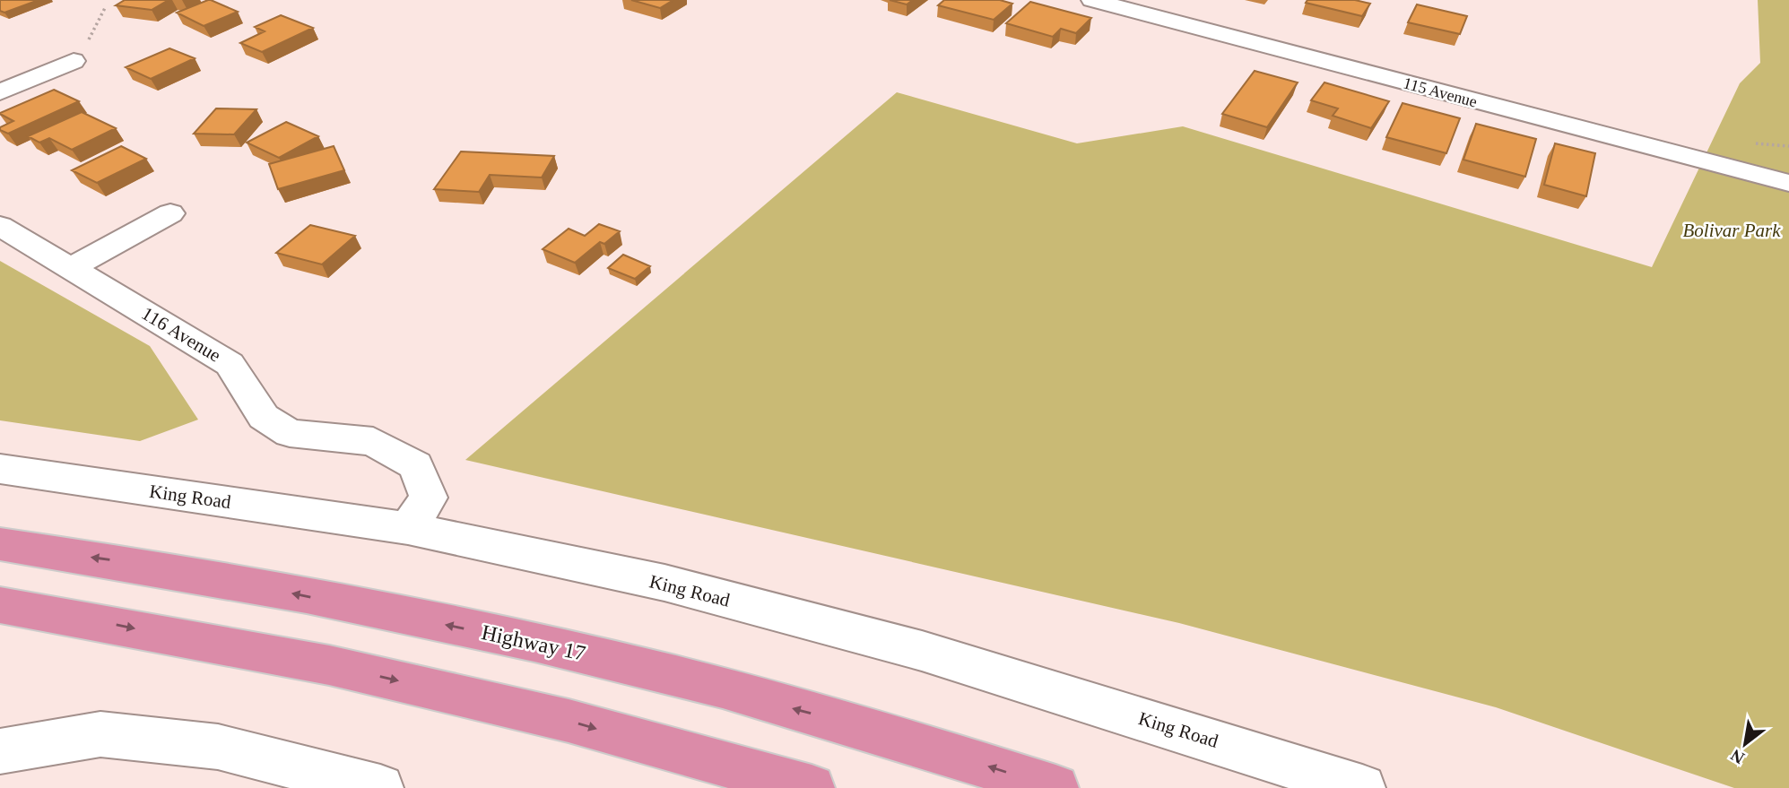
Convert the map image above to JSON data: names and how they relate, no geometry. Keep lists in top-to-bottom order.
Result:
{
  "streets": {
    "highway": ["Highway 17"],
    "street": ["115 Avenue", "116 Avenue", "King Road"]
  },
  "crossings": [
    ["116 Avenue", "King Road"]
  ],
  "parks": ["Bolivar Park"],
  "north": "bottom left"
}
